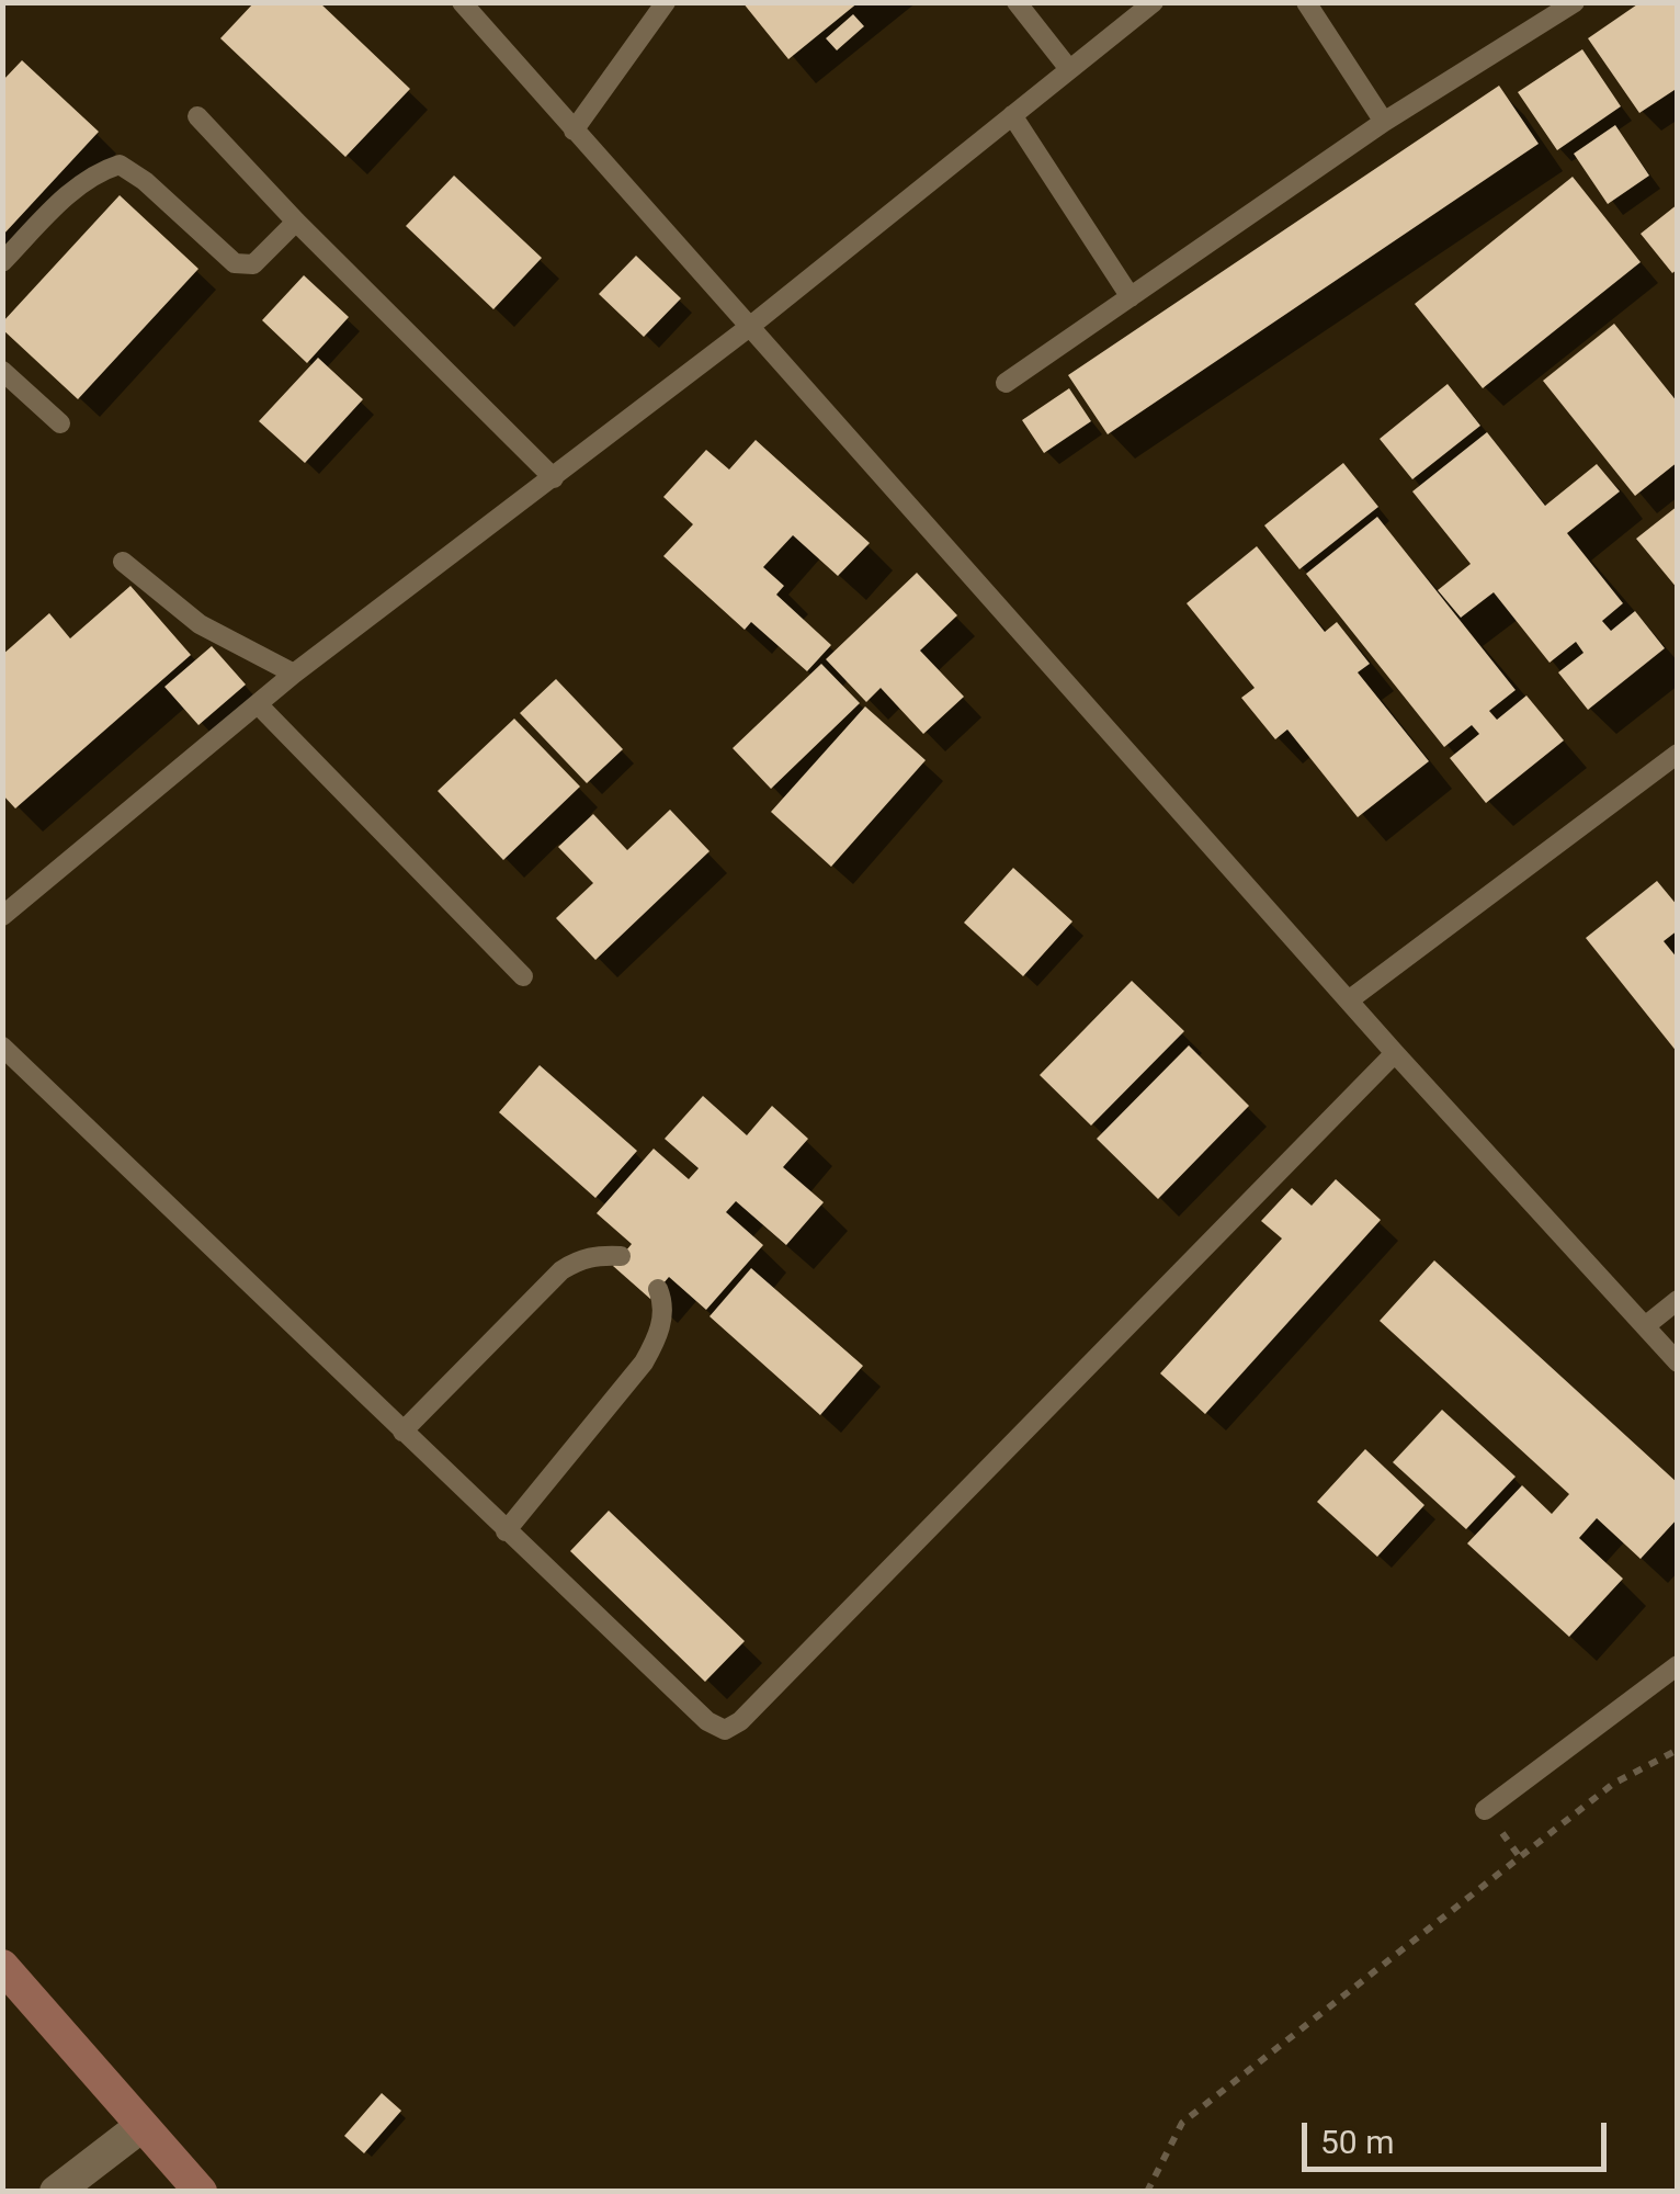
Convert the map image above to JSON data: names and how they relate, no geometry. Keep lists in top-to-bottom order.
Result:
{
  "scale_bar": "50 m"
}
